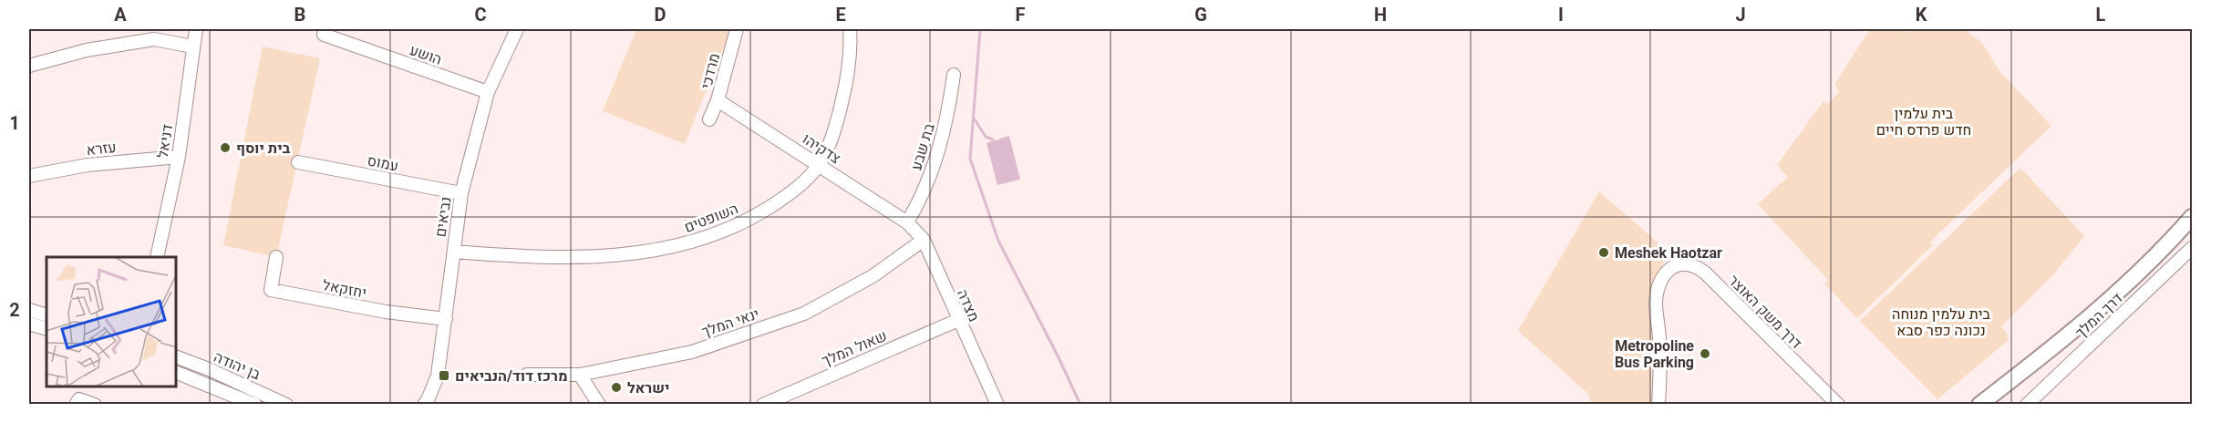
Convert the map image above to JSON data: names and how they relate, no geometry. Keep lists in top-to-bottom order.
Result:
{
  "streets": {
    "street": [
      "הושע",
      "מרדכי",
      "דניאל",
      "בת שבע",
      "עזרא",
      "צדקיהו",
      "עמוס",
      "נביאים",
      "השופטים",
      "יחזקאל",
      "מצדה",
      "דרך משק האוצר",
      "דרך המלך",
      "ינאי המלך",
      "שאול המלך",
      "בן יהודה"
    ]
  },
  "crossings": [
    ["הושע", "נביאים"],
    ["מרדכי", "צדקיהו"],
    ["דניאל", "עזרא"],
    ["בת שבע", "צדקיהו"],
    ["בת שבע", "מצדה"],
    ["צדקיהו", "השופטים"],
    ["צדקיהו", "מצדה"],
    ["עמוס", "נביאים"],
    ["נביאים", "השופטים"],
    ["נביאים", "יחזקאל"],
    ["מצדה", "ינאי המלך"],
    ["מצדה", "שאול המלך"]
  ],
  "parks": ["בית עלמין חדש פרדס חיים", "בית עלמין מנוחה נכונה כפר סבא"],
  "places": {
    "other": [
      "בית יוסף",
      "Meshek Haotzar",
      "Metropoline Bus Parking",
      "ישראל"
    ],
    "transit": ["מרכז דוד/הנביאים"]
  },
  "grid": {
    "columns": [
      "A",
      "B",
      "C",
      "D",
      "E",
      "F",
      "G",
      "H",
      "I",
      "J",
      "K",
      "L"
    ],
    "rows": ["1", "2"]
  }
}
